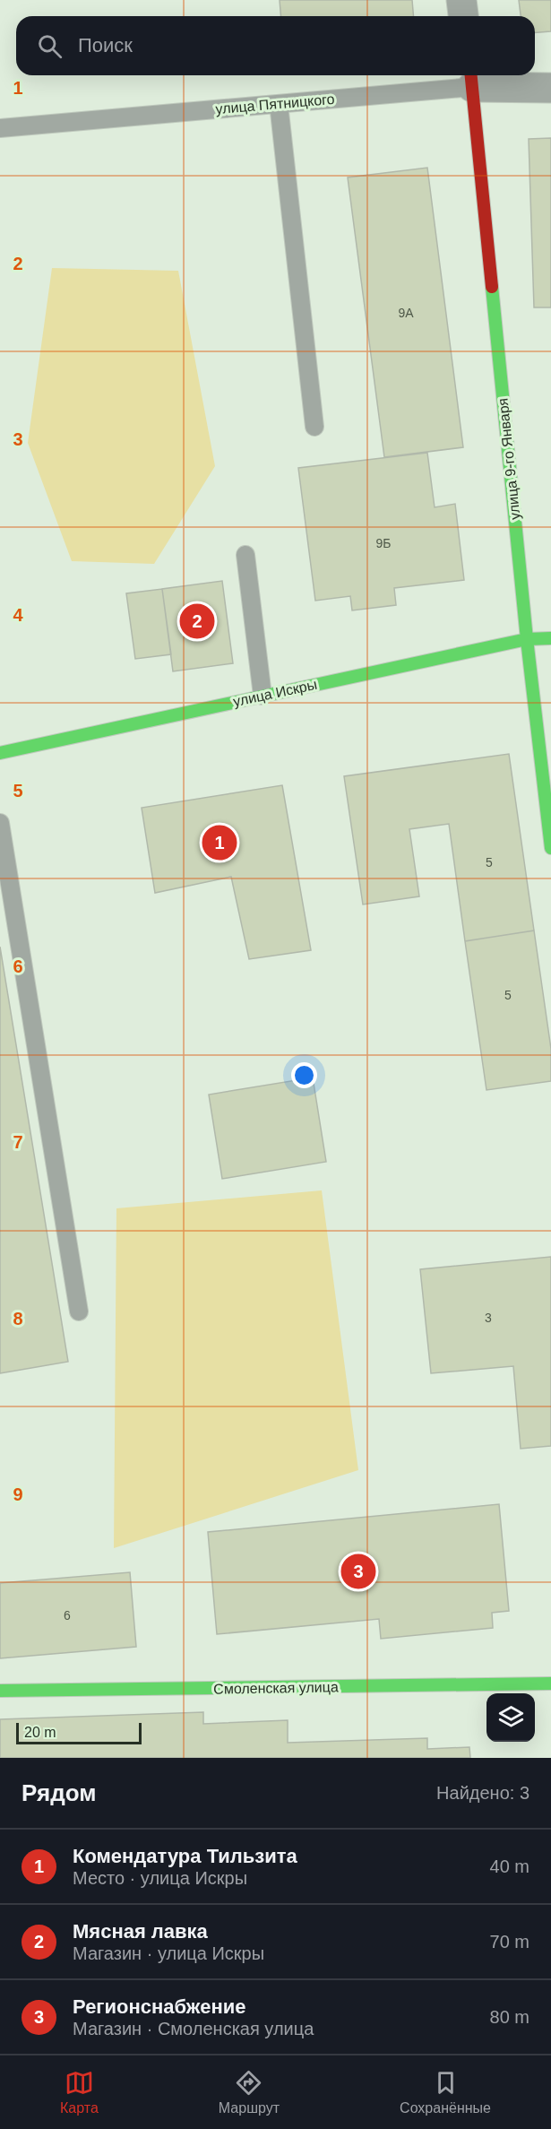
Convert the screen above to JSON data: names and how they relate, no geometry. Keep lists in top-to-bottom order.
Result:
{
  "streets": {
    "street": [
      "улица Пятницкого",
      "улица 9-го Января",
      "улица Искры",
      "Смоленская улица"
    ]
  },
  "crossings": [
    ["улица Пятницкого", "улица 9-го Января"],
    ["улица 9-го Января", "улица Искры"]
  ],
  "house_numbers": [
    "9А",
    "9Б",
    "5",
    "5",
    "3",
    "6"
  ],
  "scale_bar": "20 m",
  "page": {
    "search": "Поиск",
    "pins": ["2", "1", "3"],
    "scale": "20 m",
    "heading": ["Рядом", "Найдено: 3"],
    "list": [
      {
        "mark": "1",
        "name": "Комендатура Тильзита",
        "note": "Место · улица Искры",
        "value": "40 m"
      },
      {
        "mark": "2",
        "name": "Мясная лавка",
        "note": "Магазин · улица Искры",
        "value": "70 m"
      },
      {
        "mark": "3",
        "name": "Регионснабжение",
        "note": "Магазин · Смоленская улица",
        "value": "80 m"
      }
    ],
    "nav": ["Карта", "Маршрут", "Сохранённые"]
  },
  "grid": {
    "rows": [
      "1",
      "2",
      "3",
      "4",
      "5",
      "6",
      "7",
      "8",
      "9"
    ]
  }
}
